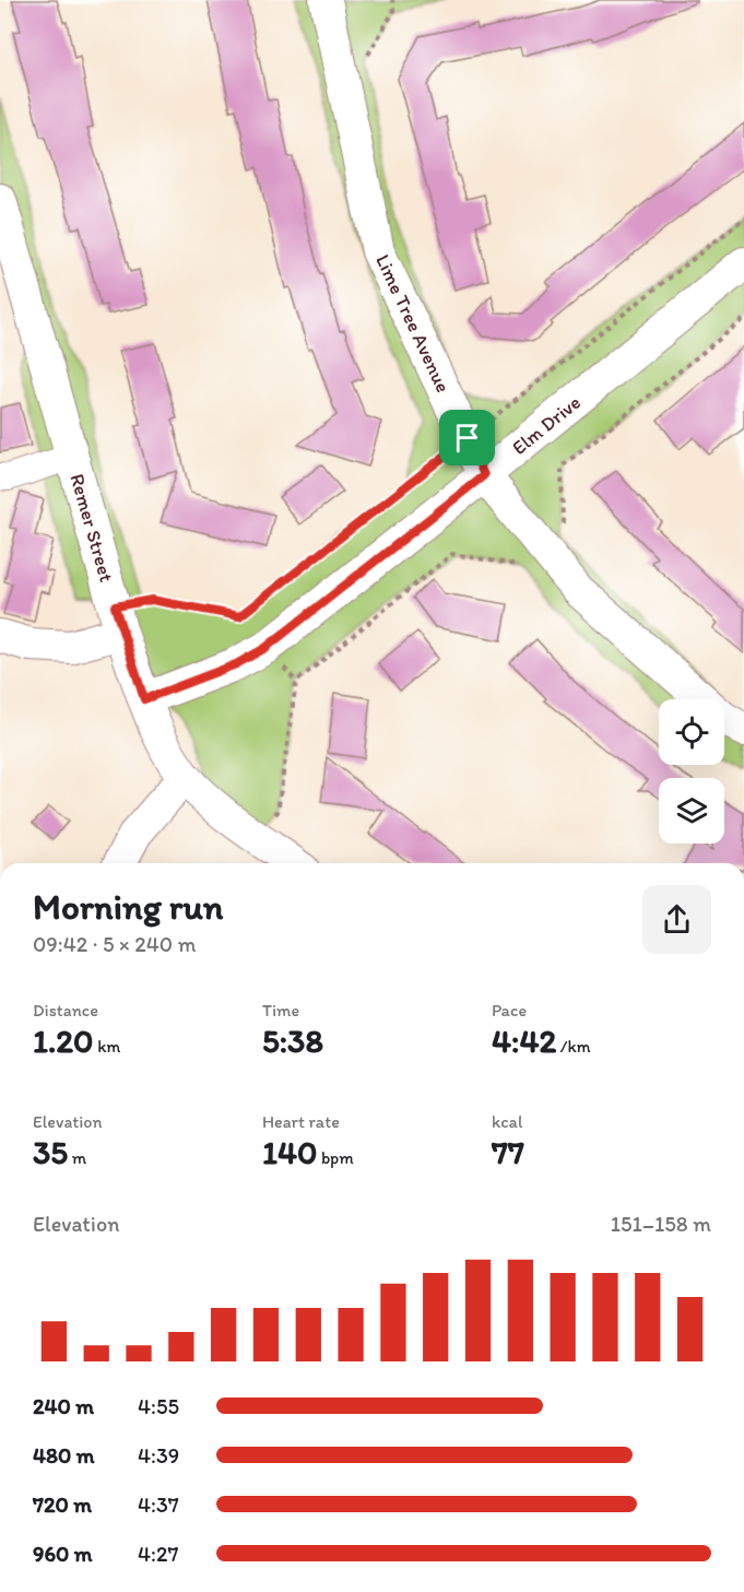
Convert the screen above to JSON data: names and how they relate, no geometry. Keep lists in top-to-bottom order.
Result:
{
  "streets": {
    "street": ["Lime Tree Avenue", "Elm Drive", "Remer Street"]
  },
  "crossings": [
    ["Lime Tree Avenue", "Elm Drive"],
    ["Elm Drive", "Remer Street"]
  ],
  "page": {
    "heading": ["Morning run", "09:42 · 5 × 240 m"],
    "stats": [
      ["Distance", "1.20 km"],
      ["Time", "5:38"],
      ["Pace", "4:42 /km"],
      ["Elevation", "35 m"],
      ["Heart rate", "140 bpm"],
      ["kcal", "77"]
    ],
    "chart": ["Elevation", "151–158 m"],
    "list": [
      {
        "name": "240 m",
        "note": "4:55"
      },
      {
        "name": "480 m",
        "note": "4:39"
      },
      {
        "name": "720 m",
        "note": "4:37"
      },
      {
        "name": "960 m",
        "note": "4:27"
      }
    ]
  }
}
